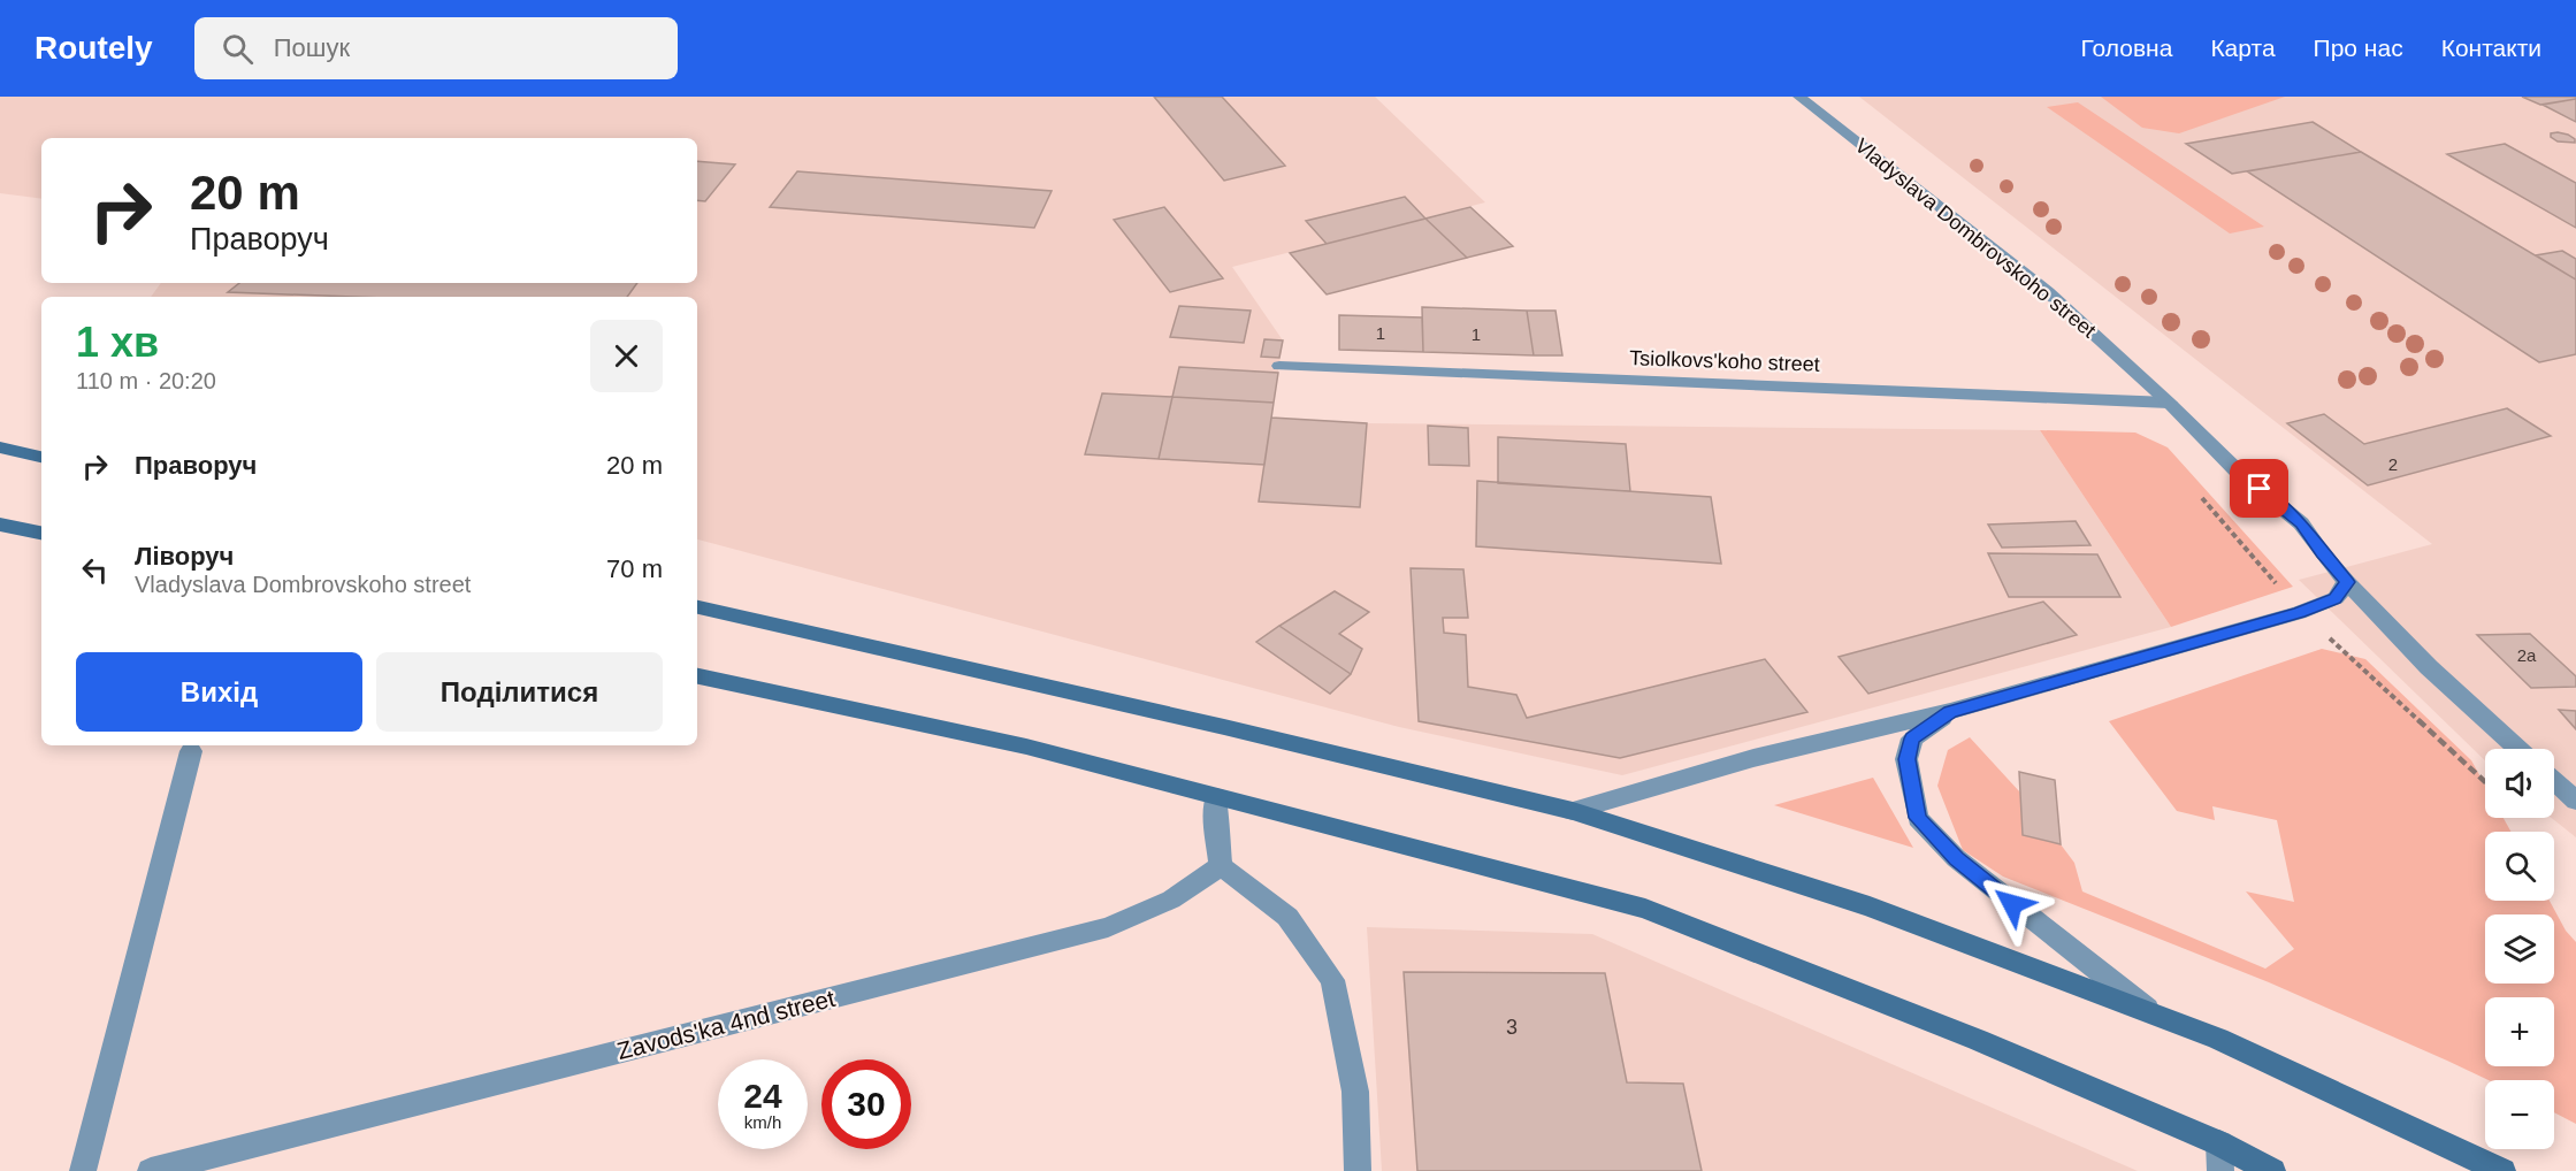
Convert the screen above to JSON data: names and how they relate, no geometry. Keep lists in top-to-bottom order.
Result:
{
  "streets": {
    "street": ["Vladyslava Dombrovskoho street", "Tsiolkovs'koho street", "Zavods'ka 4nd street"]
  },
  "crossings": [
    ["Vladyslava Dombrovskoho street", "Tsiolkovs'koho street"]
  ],
  "house_numbers": [
    "1",
    "1",
    "2",
    "2а",
    "3"
  ],
  "page": {
    "header": "Routely",
    "search": "Пошук",
    "nav": [
      "Головна",
      "Карта",
      "Про нас",
      "Контакти"
    ],
    "turn": ["20 m", "Праворуч"],
    "heading": ["1 хв", "110 m · 20:20"],
    "list": [
      {
        "name": "Праворуч",
        "value": "20 m"
      },
      {
        "name": "Ліворуч",
        "note": "Vladyslava Dombrovskoho street",
        "value": "70 m"
      }
    ],
    "buttons": ["Вихід", "Поділитися"],
    "map_buttons": ["+", "−"],
    "speed": "24 km/h",
    "limit": "30"
  }
}
